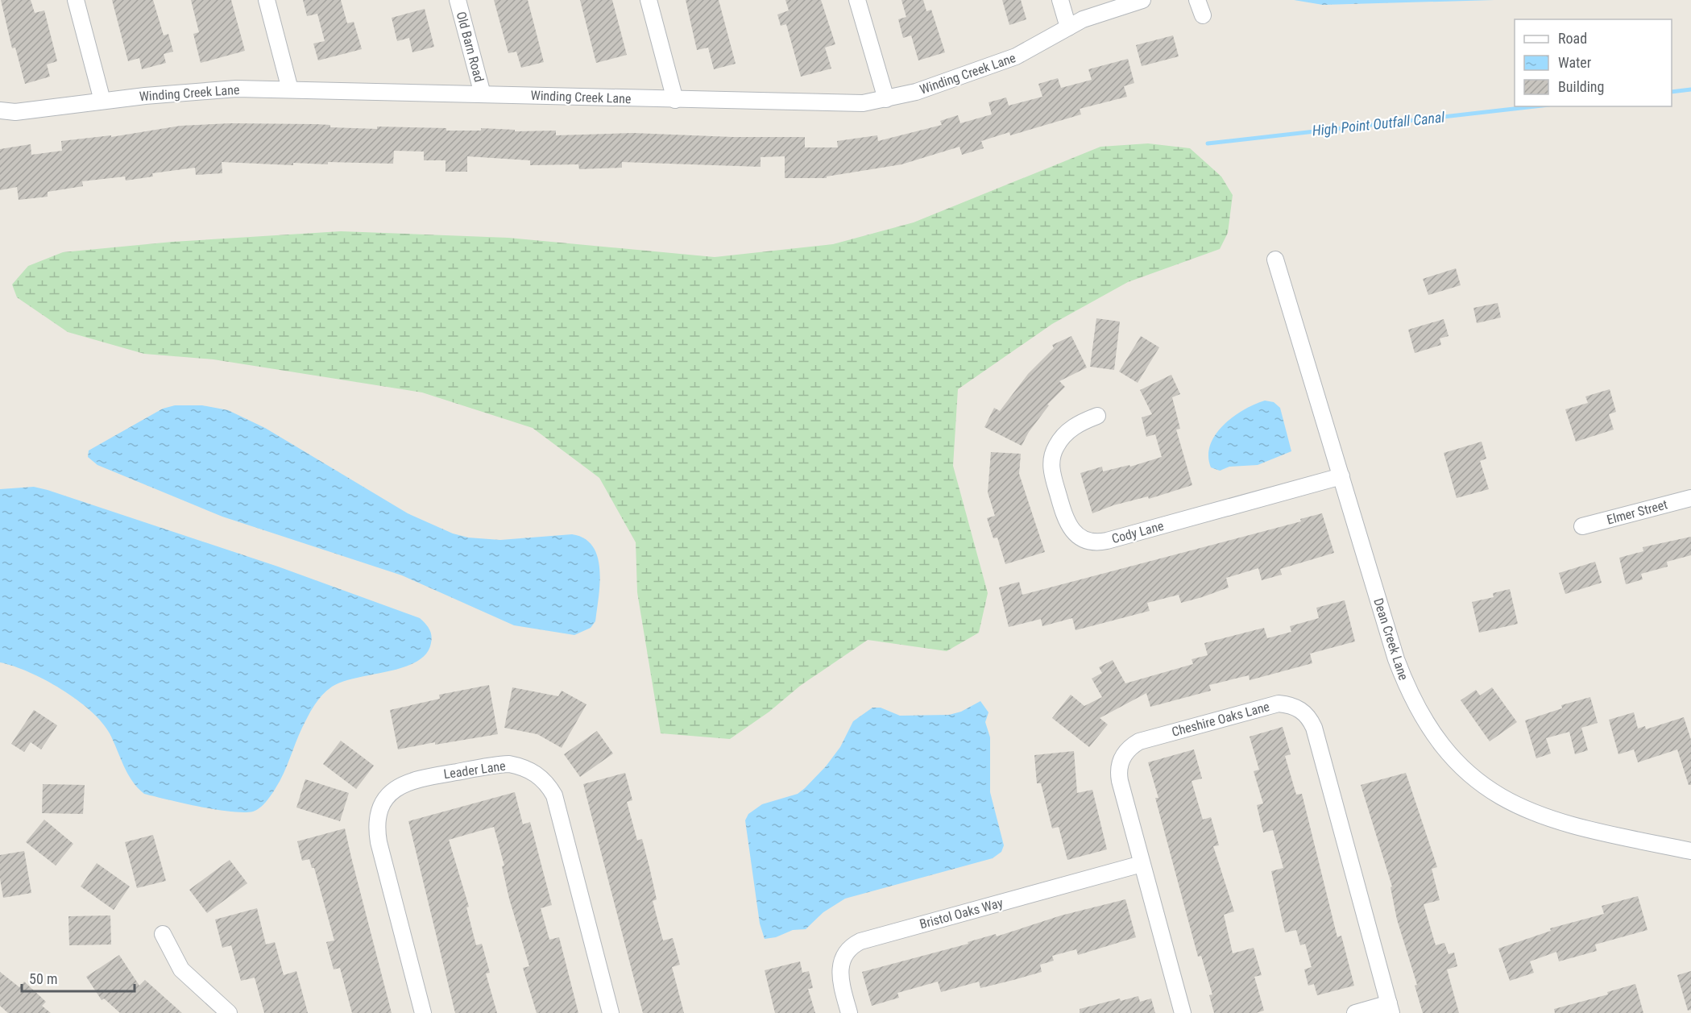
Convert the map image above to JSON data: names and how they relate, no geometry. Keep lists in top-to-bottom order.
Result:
{
  "streets": {
    "street": [
      "Old Barn Road",
      "Winding Creek Lane",
      "Elmer Street",
      "Cody Lane",
      "Dean Creek Lane",
      "Cheshire Oaks Lane",
      "Leader Lane",
      "Bristol Oaks Way"
    ]
  },
  "crossings": [
    ["Old Barn Road", "Winding Creek Lane"],
    ["Cody Lane", "Dean Creek Lane"],
    ["Cheshire Oaks Lane", "Bristol Oaks Way"]
  ],
  "water": ["High Point Outfall Canal"],
  "legend": ["Road", "Water", "Building"],
  "scale_bar": "50 m"
}
